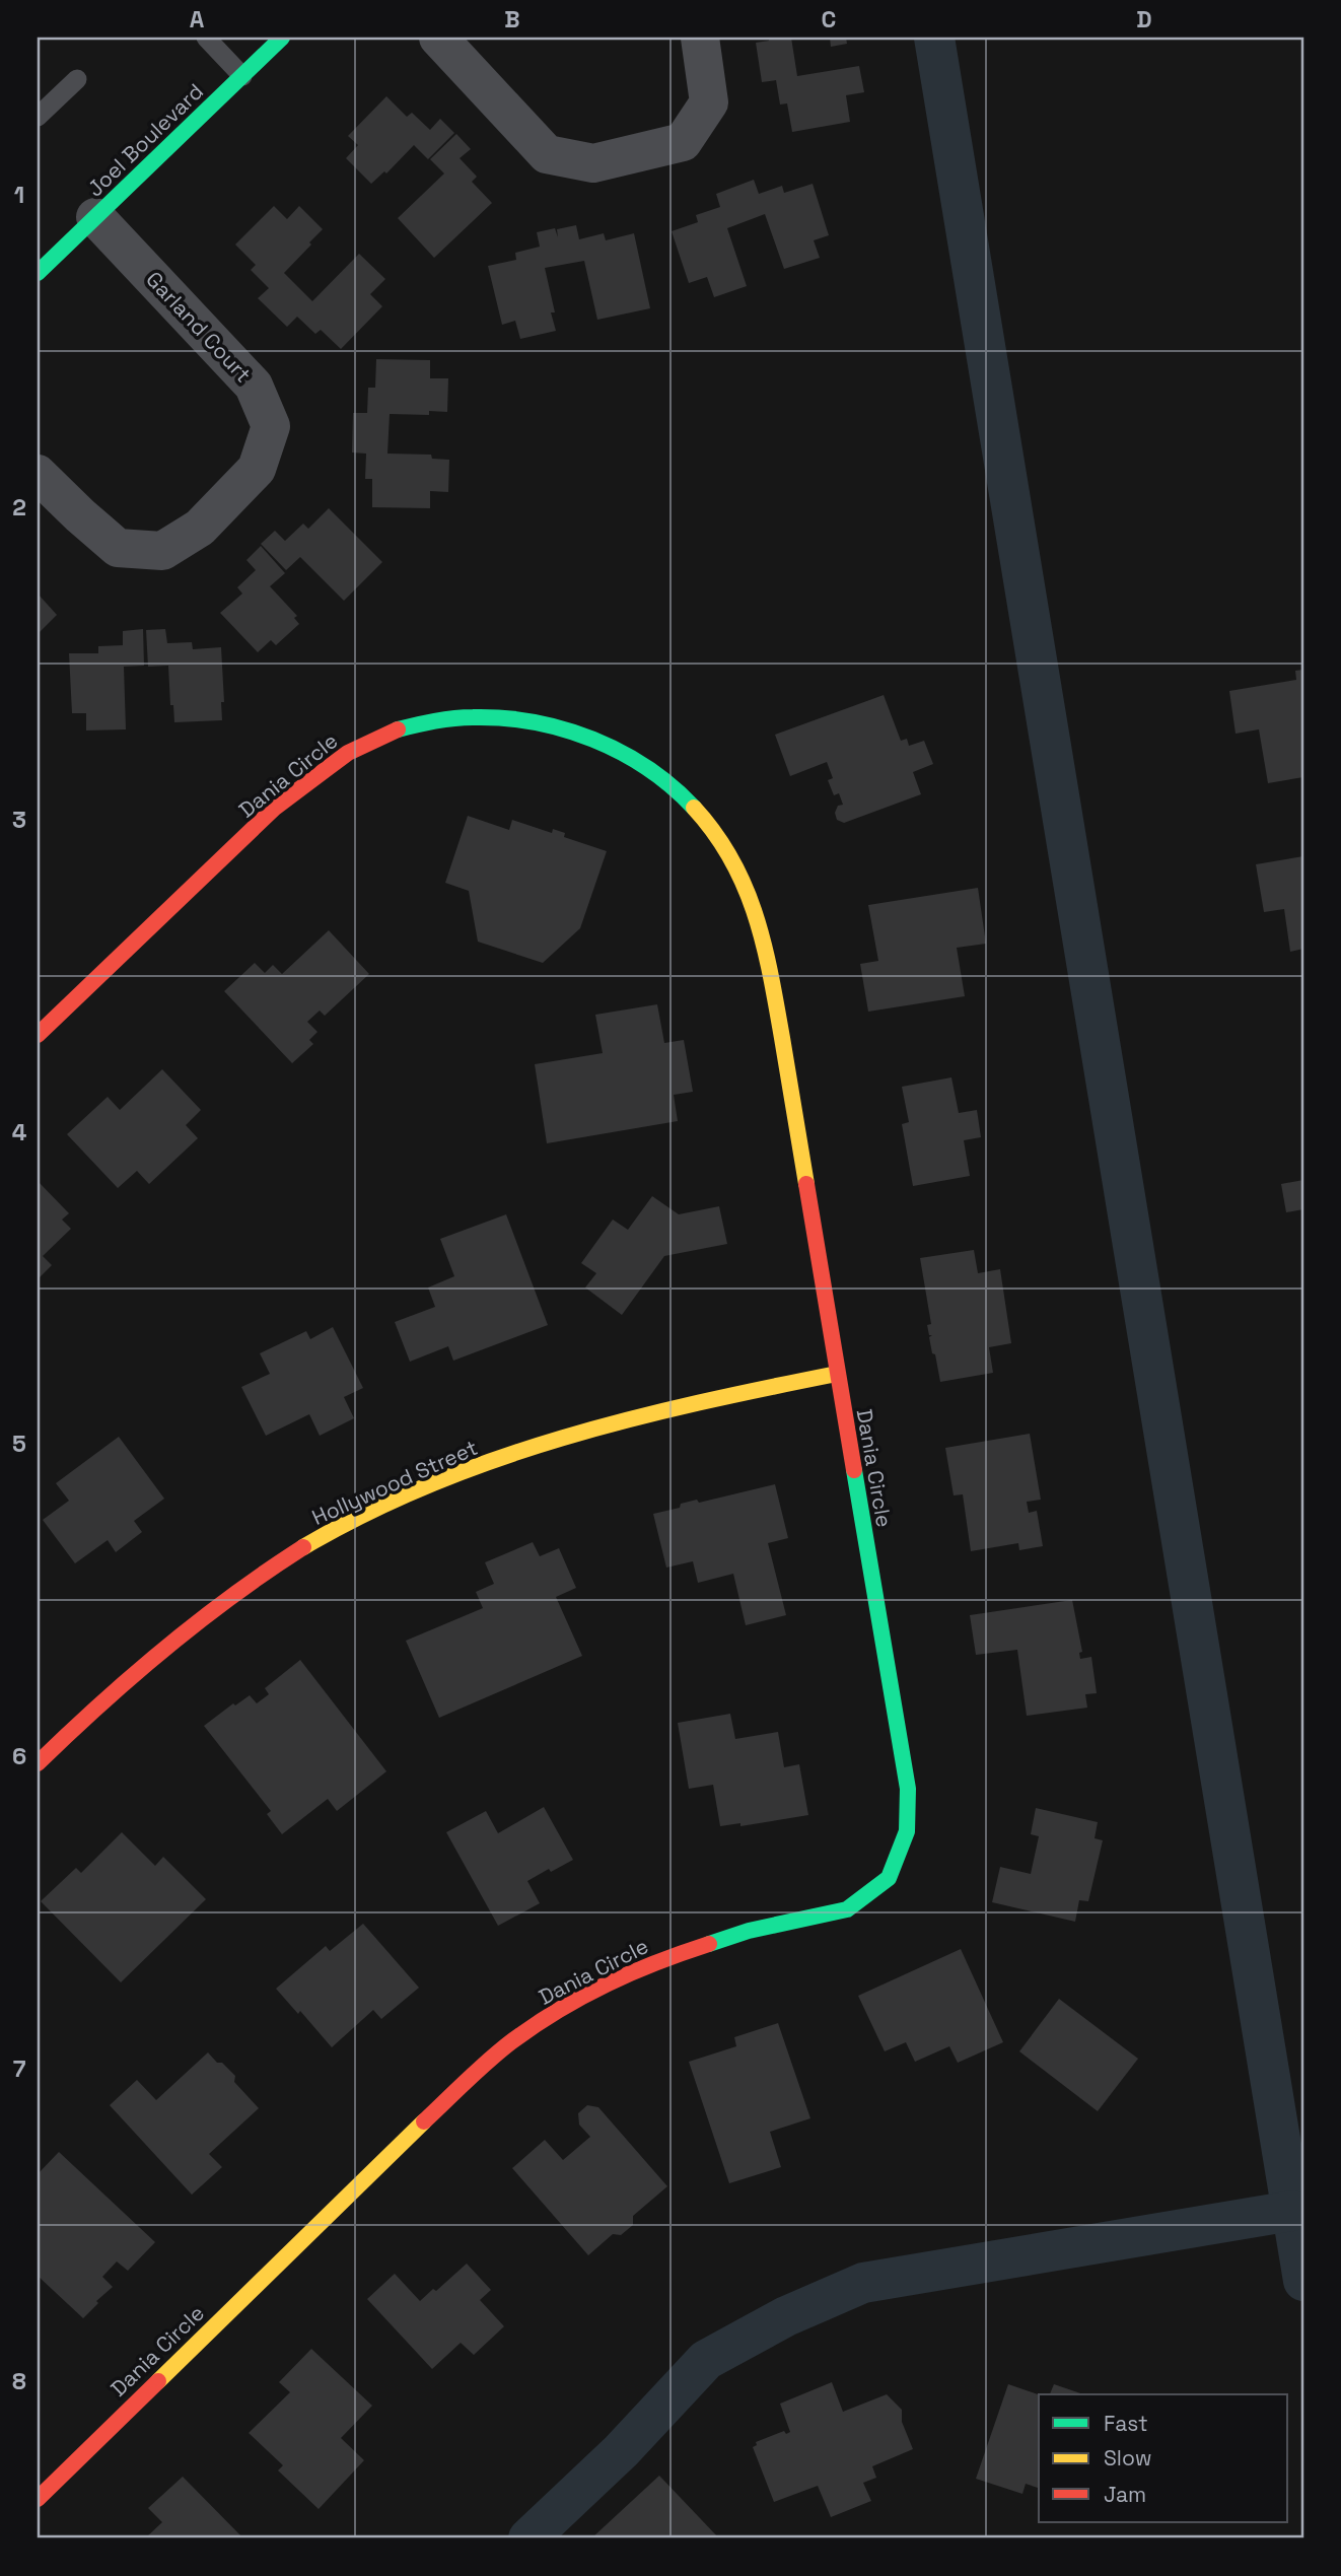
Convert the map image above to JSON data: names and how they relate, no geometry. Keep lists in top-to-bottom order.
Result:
{
  "streets": {
    "street": [
      "Joel Boulevard",
      "Garland Court",
      "Dania Circle",
      "Hollywood Street"
    ]
  },
  "crossings": [
    ["Joel Boulevard", "Garland Court"],
    ["Dania Circle", "Hollywood Street"]
  ],
  "legend": ["Fast", "Slow", "Jam"],
  "grid": {
    "columns": [
      "A",
      "B",
      "C",
      "D"
    ],
    "rows": [
      "1",
      "2",
      "3",
      "4",
      "5",
      "6",
      "7",
      "8"
    ]
  }
}
